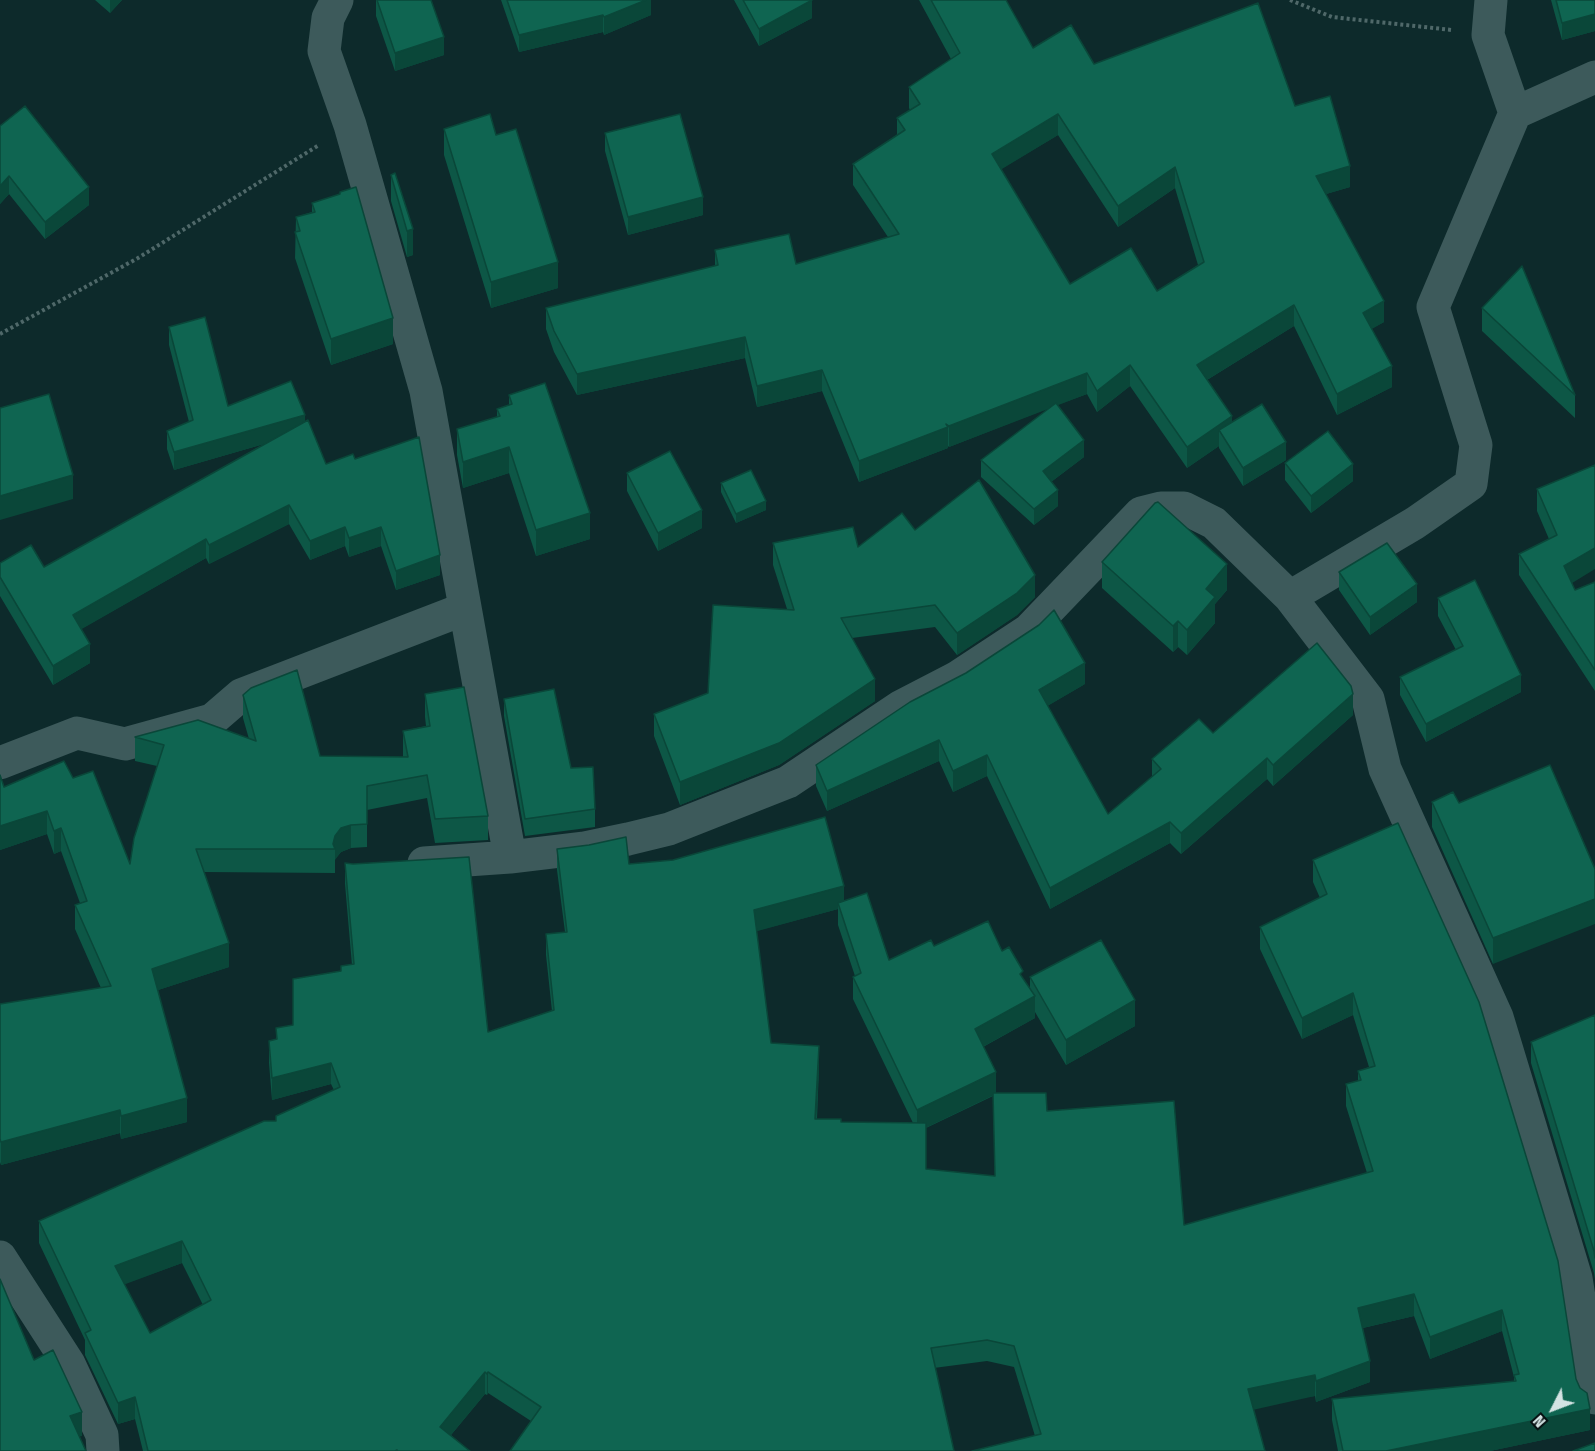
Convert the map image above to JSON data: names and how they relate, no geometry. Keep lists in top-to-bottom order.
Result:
{
  "north": "bottom left"
}
